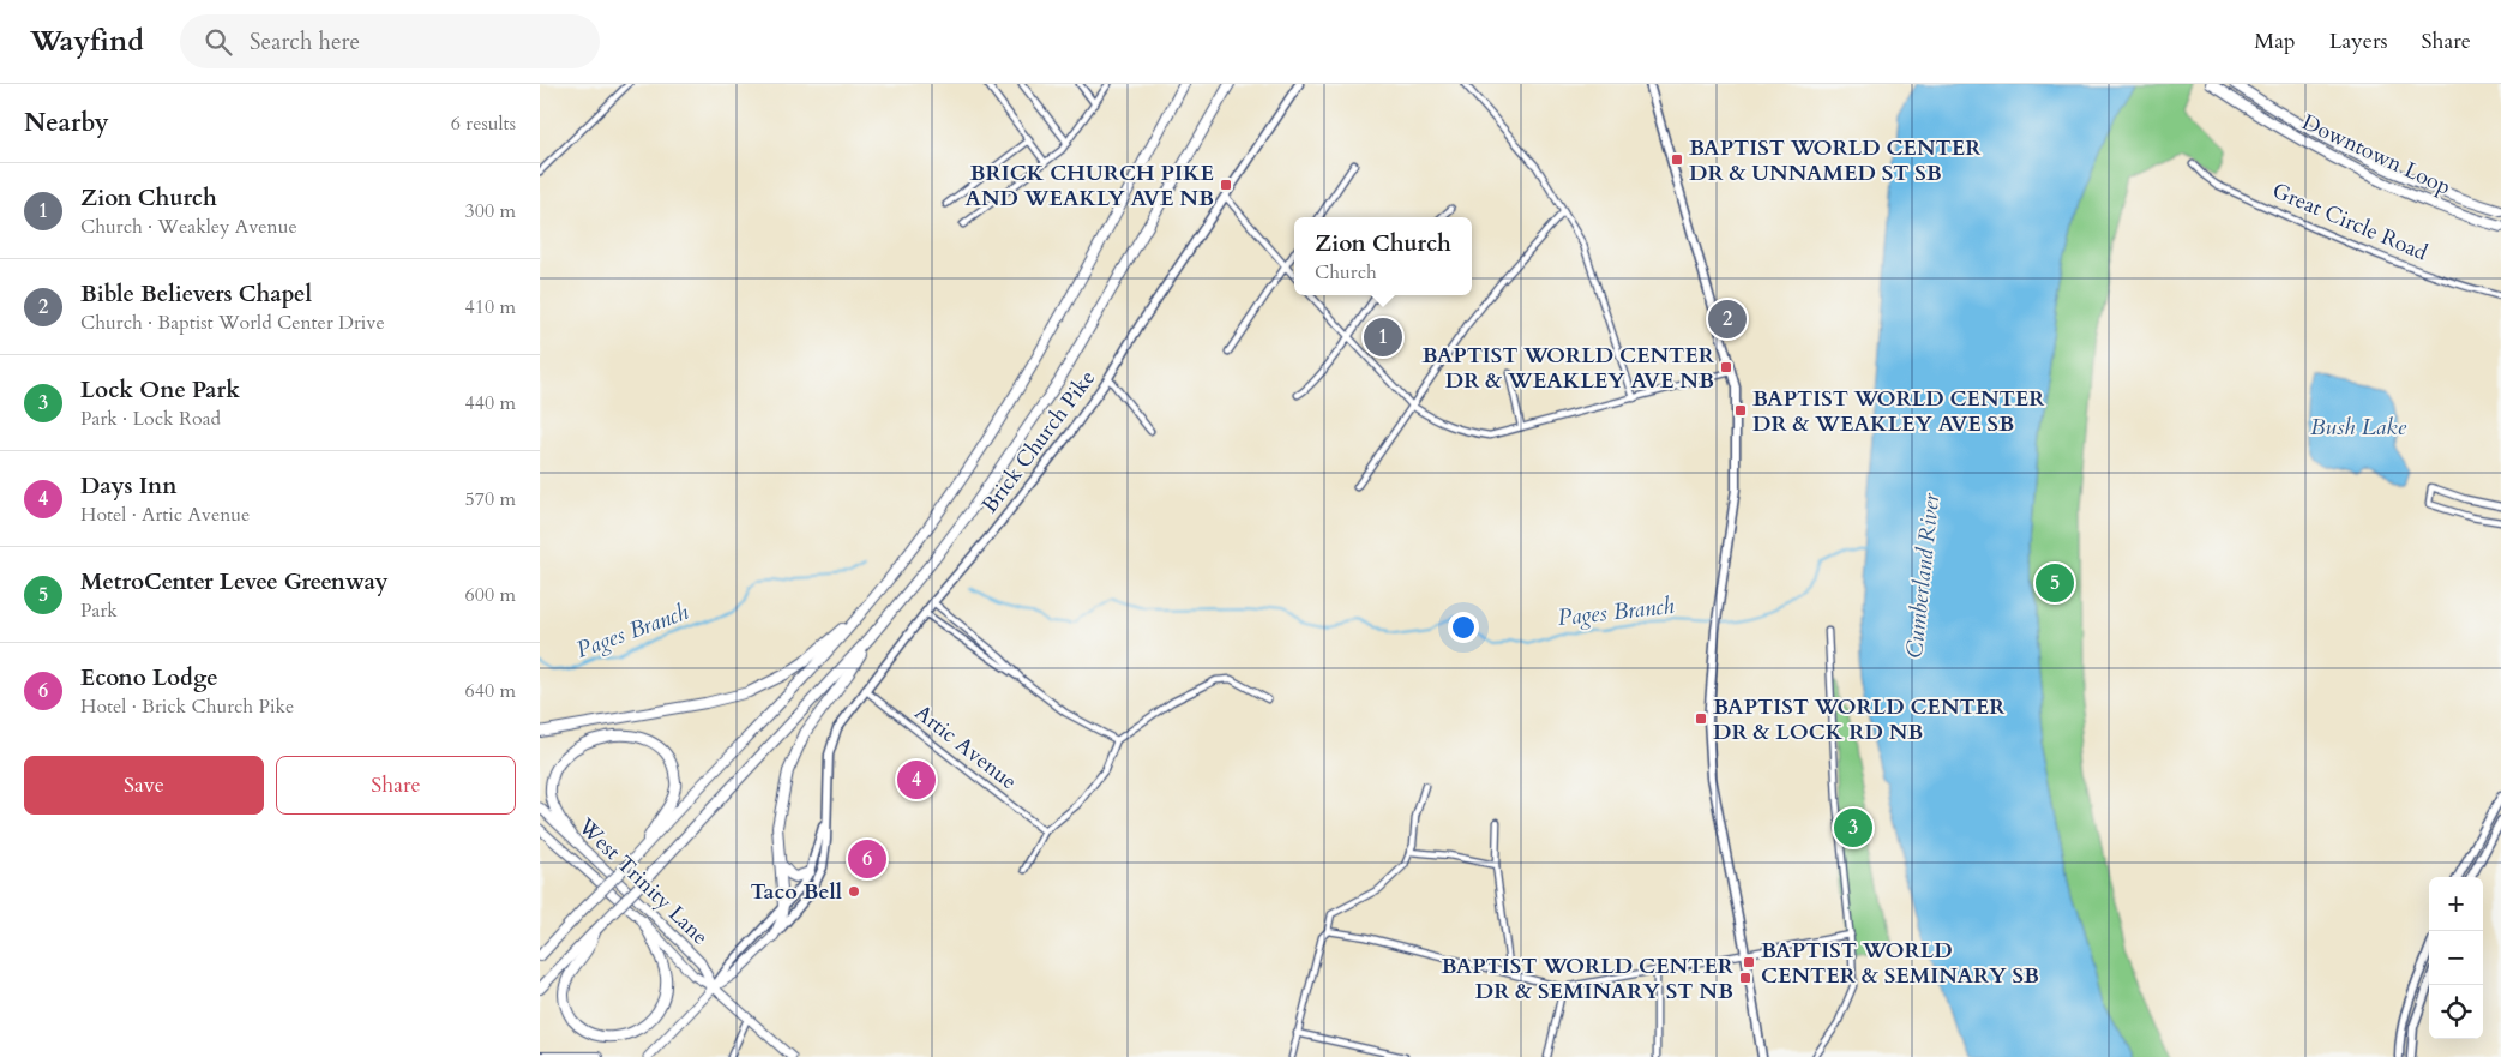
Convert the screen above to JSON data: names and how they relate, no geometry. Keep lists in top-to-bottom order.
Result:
{
  "streets": {
    "highway": ["Downtown Loop"],
    "main road": ["Brick Church Pike", "West Trinity Lane"],
    "street": ["Great Circle Road", "Artic Avenue"]
  },
  "crossings": [
    ["Brick Church Pike", "Artic Avenue"],
    ["Brick Church Pike", "West Trinity Lane"]
  ],
  "water": ["Bush Lake", "Cumberland River", "Pages Branch"],
  "places": {
    "transit": [
      "BAPTIST WORLD CENTER DR & UNNAMED ST SB",
      "BRICK CHURCH PIKE AND WEAKLY AVE NB",
      "BAPTIST WORLD CENTER DR & WEAKLEY AVE NB",
      "BAPTIST WORLD CENTER DR & WEAKLEY AVE SB",
      "BAPTIST WORLD CENTER DR & LOCK RD NB",
      "BAPTIST WORLD CENTER & SEMINARY SB",
      "BAPTIST WORLD CENTER DR & SEMINARY ST NB"
    ],
    "other": ["Taco Bell"]
  },
  "page": {
    "header": "Wayfind",
    "search": "Search here",
    "nav": ["Map", "Layers", "Share"],
    "heading": ["Nearby", "6 results"],
    "list": [
      {
        "mark": "1",
        "name": "Zion Church",
        "note": "Church · Weakley Avenue",
        "value": "300 m"
      },
      {
        "mark": "2",
        "name": "Bible Believers Chapel",
        "note": "Church · Baptist World Center Drive",
        "value": "410 m"
      },
      {
        "mark": "3",
        "name": "Lock One Park",
        "note": "Park · Lock Road",
        "value": "440 m"
      },
      {
        "mark": "4",
        "name": "Days Inn",
        "note": "Hotel · Artic Avenue",
        "value": "570 m"
      },
      {
        "mark": "5",
        "name": "MetroCenter Levee Greenway",
        "note": "Park",
        "value": "600 m"
      },
      {
        "mark": "6",
        "name": "Econo Lodge",
        "note": "Hotel · Brick Church Pike",
        "value": "640 m"
      }
    ],
    "popup": ["Zion Church", "Church"],
    "pins": [
      "2",
      "1",
      "5",
      "4",
      "3",
      "6"
    ],
    "buttons": ["Save", "Share"],
    "map_buttons": ["+", "−"]
  }
}
